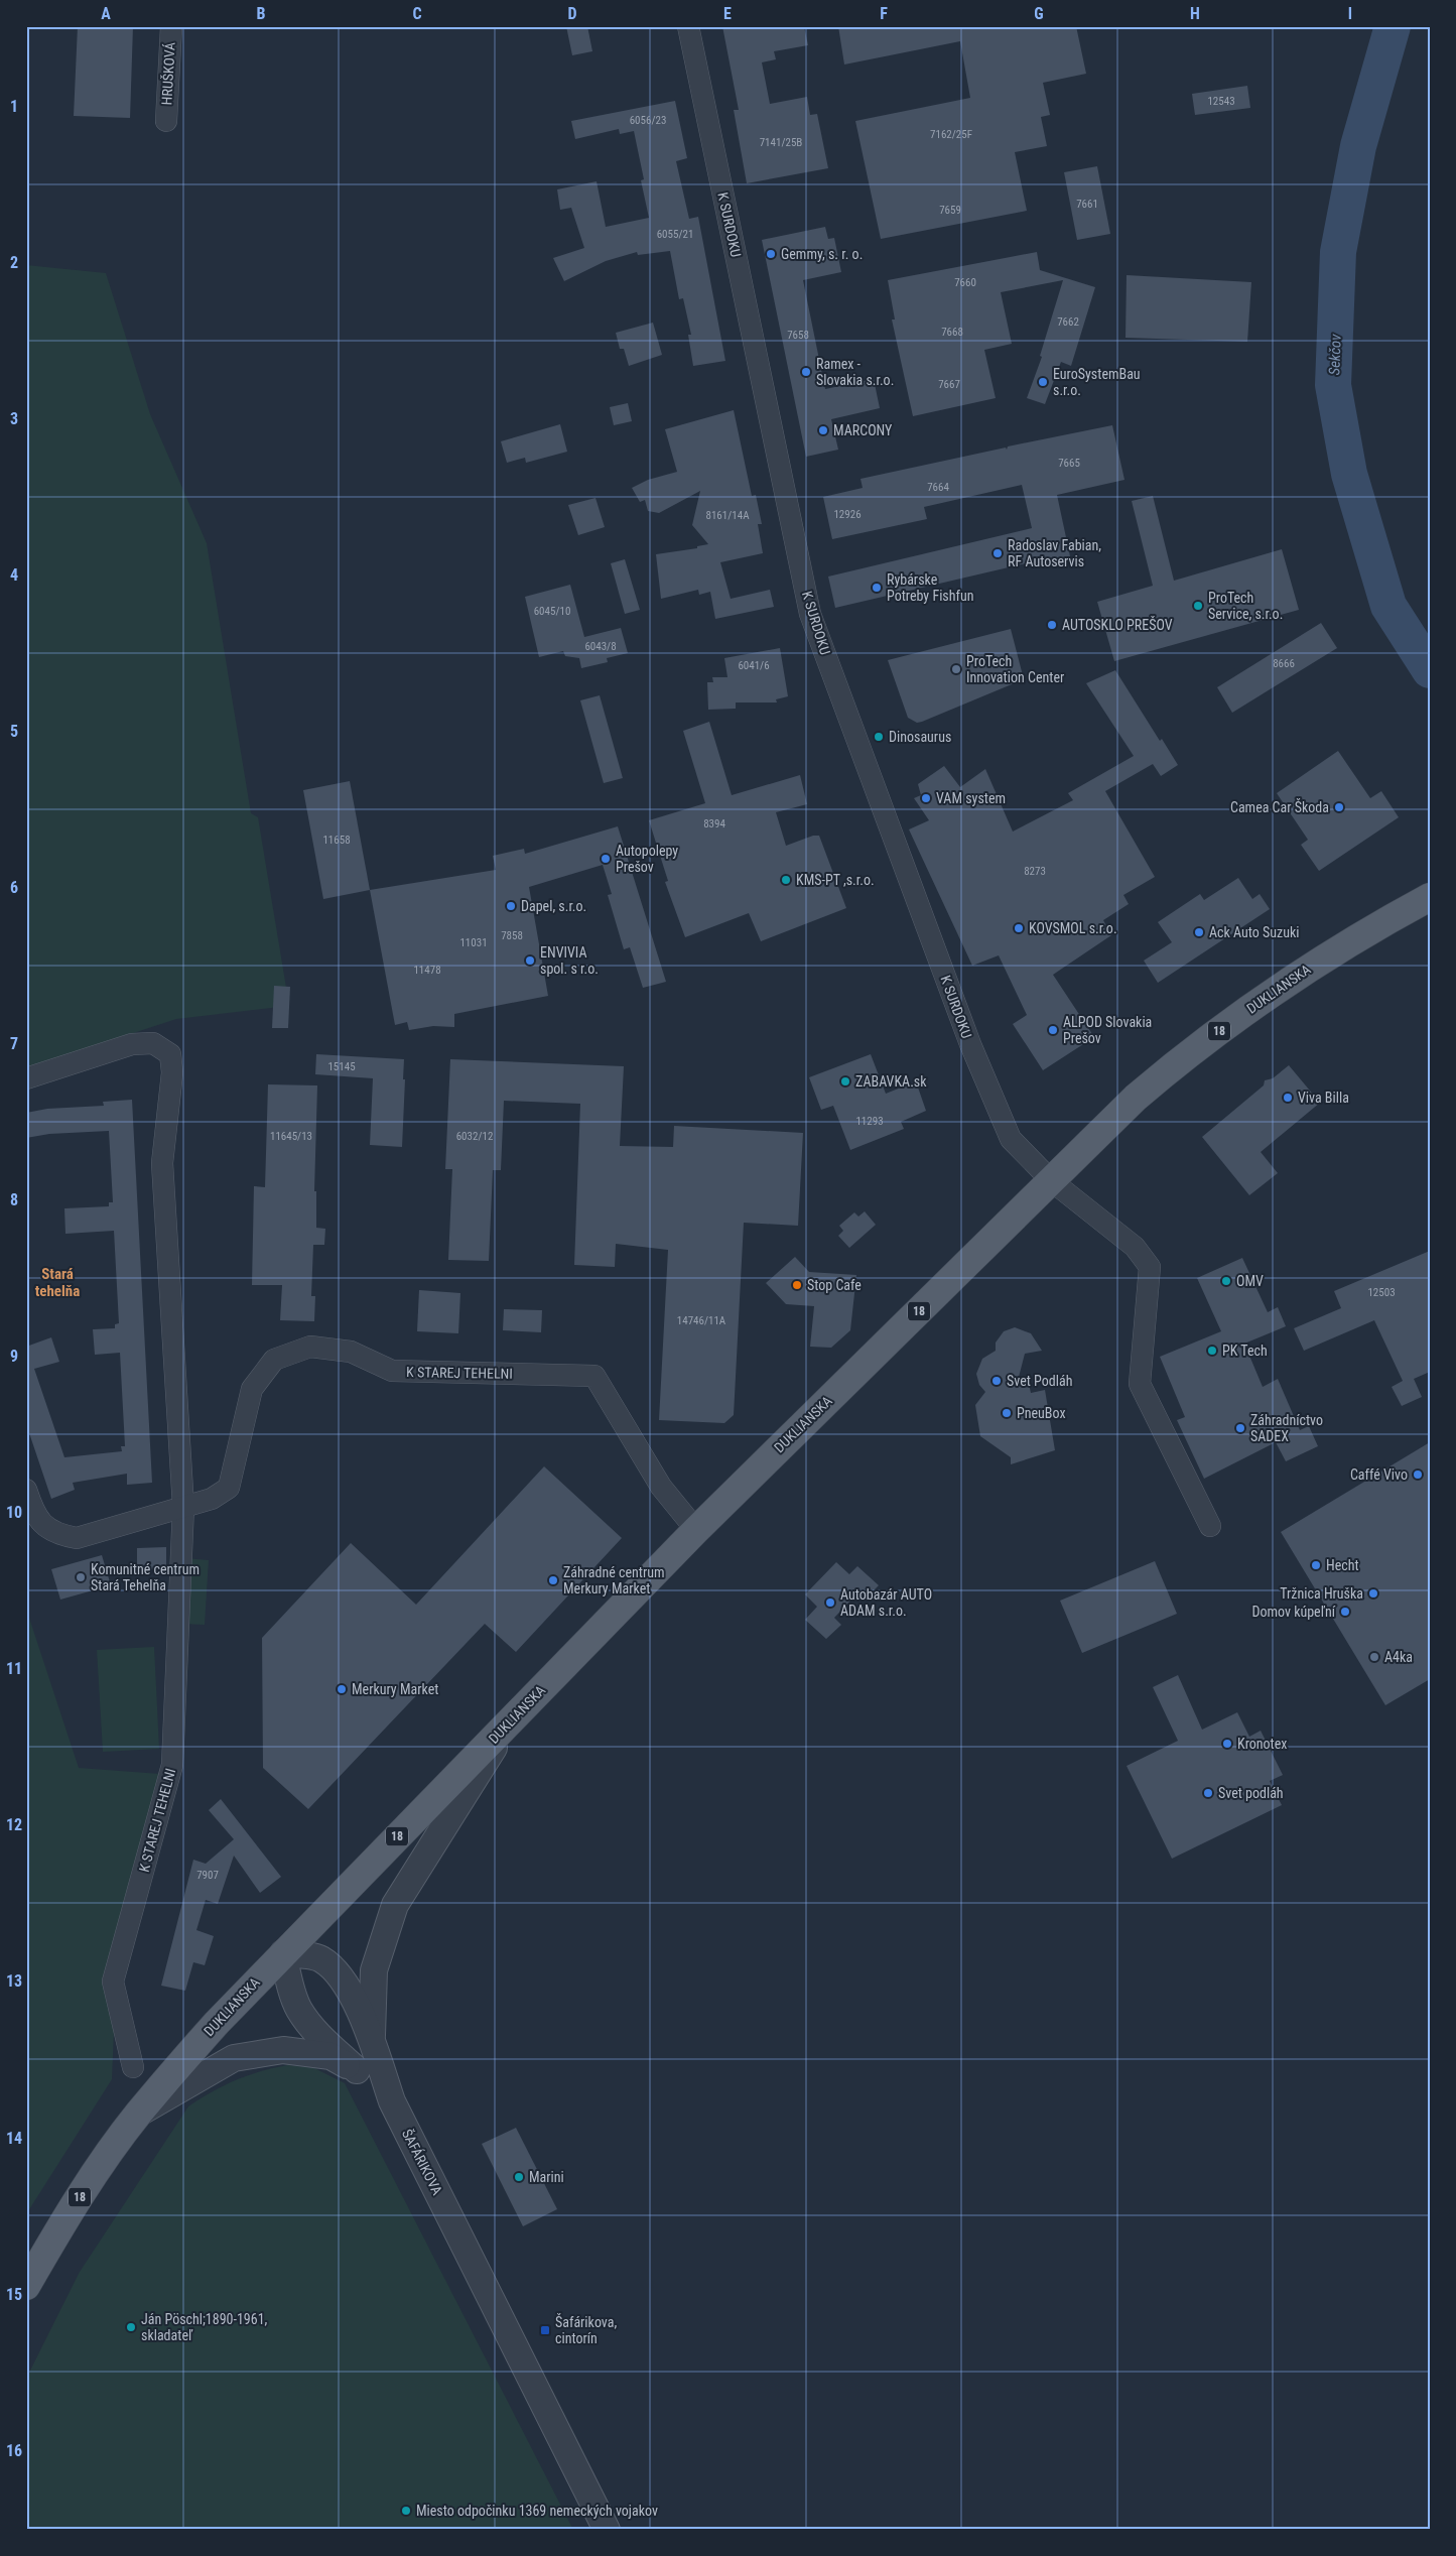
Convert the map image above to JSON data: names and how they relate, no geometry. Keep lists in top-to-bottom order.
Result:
{
  "streets": {
    "main road": ["DUKLIANSKA", "18"],
    "street": [
      "HRUŠKOVÁ",
      "K SURDOKU",
      "K STAREJ TEHELNI",
      "ŠAFÁRIKOVA"
    ]
  },
  "crossings": [
    ["K SURDOKU", "DUKLIANSKA"],
    ["DUKLIANSKA", "K STAREJ TEHELNI"],
    ["DUKLIANSKA", "ŠAFÁRIKOVA"]
  ],
  "districts": ["Stará tehelňa"],
  "water": ["Sekčov"],
  "places": {
    "other": [
      "Gemmy, s. r. o.",
      "Ramex - Slovakia s.r.o.",
      "EuroSystemBau s.r.o.",
      "MARCONY",
      "Radoslav Fabian, RF Autoservis",
      "Rybárske Potreby Fishfun",
      "ProTech Service, s.r.o.",
      "AUTOSKLO PREŠOV",
      "ProTech Innovation Center",
      "Dinosaurus",
      "VAM system",
      "Camea Car Škoda",
      "Autopolepy Prešov",
      "KMS-PT ,s.r.o.",
      "Dapel, s.r.o.",
      "KOVSMOL s.r.o.",
      "Ack Auto Suzuki",
      "ENVIVIA spol. s r.o.",
      "ALPOD Slovakia Prešov",
      "ZABAVKA.sk",
      "Viva Billa",
      "OMV",
      "Stop Cafe",
      "PK Tech",
      "Svet Podláh",
      "PneuBox",
      "Záhradníctvo SADEX",
      "Caffé Vivo",
      "Hecht",
      "Komunitné centrum Stará Tehelňa",
      "Záhradné centrum Merkury Market",
      "Tržnica Hruška",
      "Autobazár AUTO ADAM s.r.o.",
      "Domov kúpeľní",
      "A4ka",
      "Merkury Market",
      "Kronotex",
      "Svet podláh",
      "Marini",
      "Ján Pöschl;1890-1961, skladateľ",
      "Miesto odpočinku 1369 nemeckých vojakov"
    ],
    "transit": ["Šafárikova, cintorín"]
  },
  "house_numbers": [
    "12543",
    "6056/23",
    "7162/25F",
    "7141/25B",
    "7661",
    "7659",
    "6055/21",
    "7660",
    "7662",
    "7668",
    "7658",
    "7667",
    "7665",
    "7664",
    "12926",
    "8161/14A",
    "6045/10",
    "6043/8",
    "8666",
    "6041/6",
    "8394",
    "11658",
    "8273",
    "7858",
    "11031",
    "11478",
    "15145",
    "11293",
    "11645/13",
    "6032/12",
    "12503",
    "14746/11A",
    "7907"
  ],
  "grid": {
    "columns": [
      "A",
      "B",
      "C",
      "D",
      "E",
      "F",
      "G",
      "H",
      "I"
    ],
    "rows": [
      "1",
      "2",
      "3",
      "4",
      "5",
      "6",
      "7",
      "8",
      "9",
      "10",
      "11",
      "12",
      "13",
      "14",
      "15",
      "16"
    ]
  }
}
